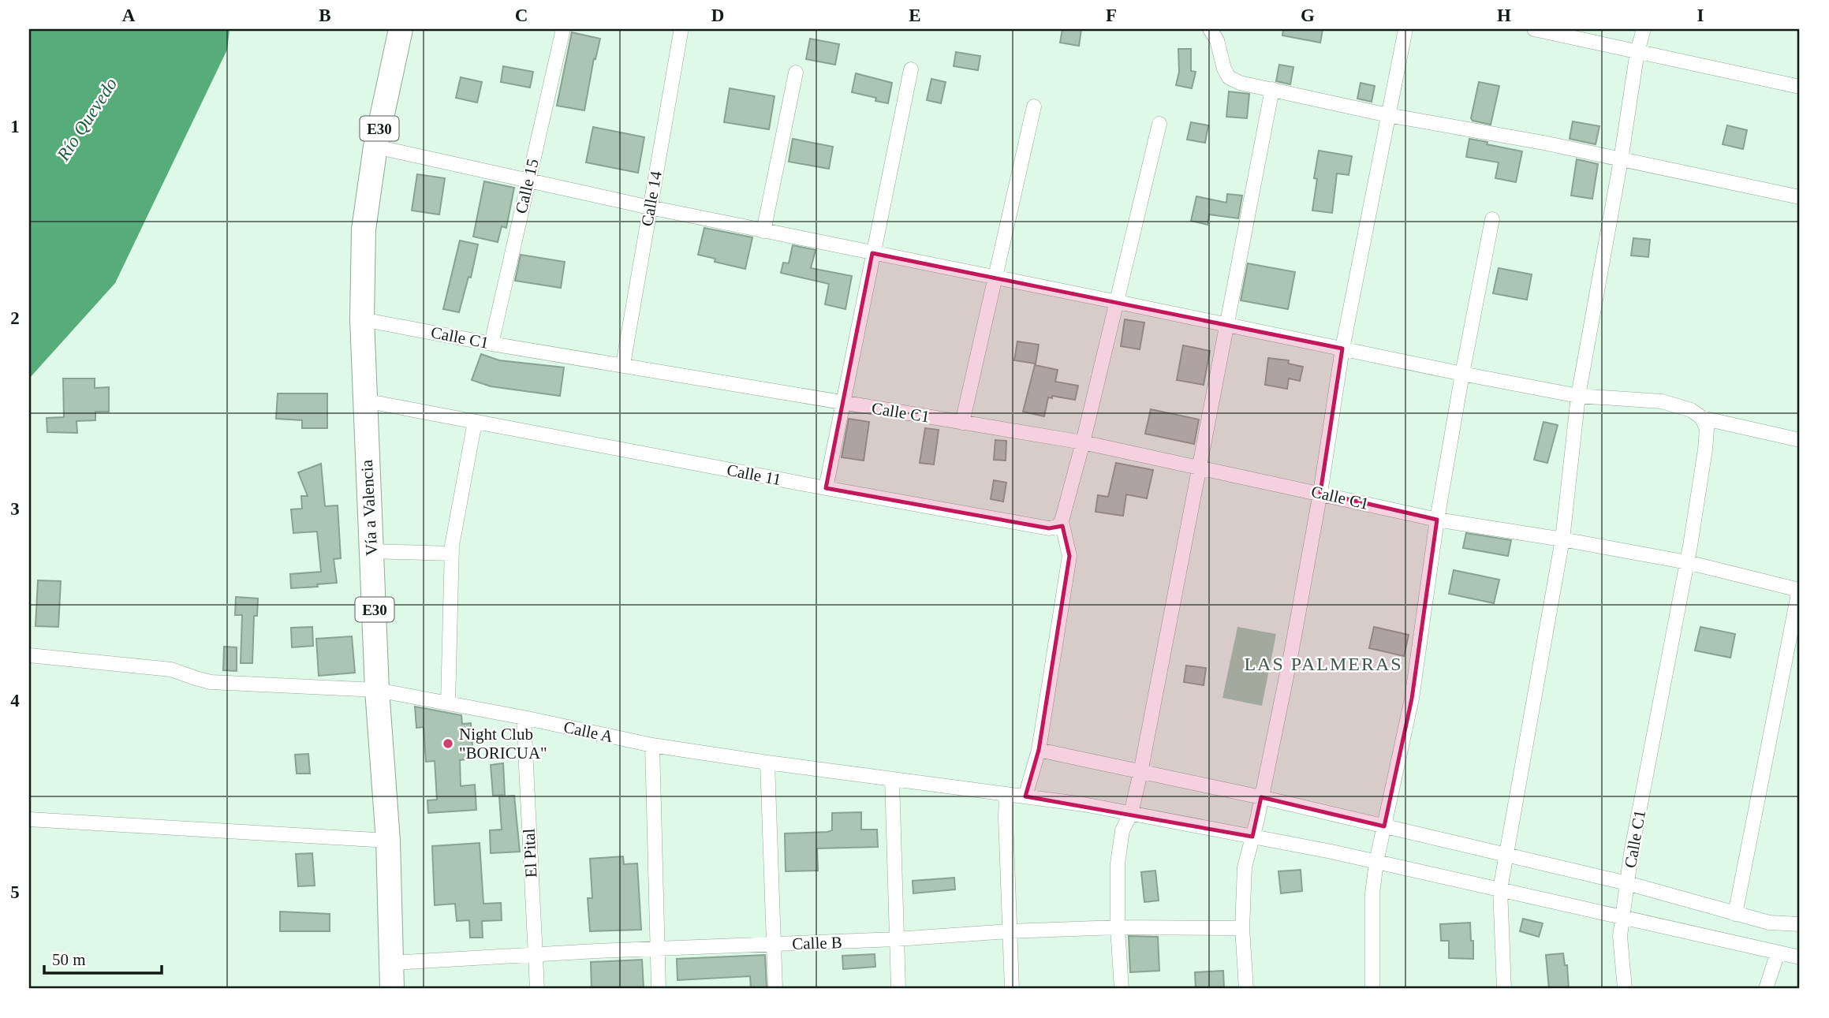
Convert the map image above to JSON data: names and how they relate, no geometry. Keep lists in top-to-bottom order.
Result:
{
  "streets": {
    "highway": ["E30", "Vía a Valencia"],
    "street": [
      "Calle 15",
      "Calle 14",
      "Calle C1",
      "Calle 11",
      "Calle A",
      "El Pital",
      "Calle B"
    ]
  },
  "crossings": [
    ["Calle 15", "Calle C1"],
    ["Calle 14", "Calle C1"],
    ["Calle C1", "Vía a Valencia"],
    ["Calle C1", "Calle A"],
    ["Calle 11", "Vía a Valencia"],
    ["Vía a Valencia", "Calle A"],
    ["Vía a Valencia", "Calle B"],
    ["Calle A", "El Pital"],
    ["El Pital", "Calle B"]
  ],
  "districts": ["LAS PALMERAS"],
  "water": ["Río Quevedo"],
  "places": ["Night Club \"BORICUA\""],
  "scale_bar": "50 m",
  "grid": {
    "columns": [
      "A",
      "B",
      "C",
      "D",
      "E",
      "F",
      "G",
      "H",
      "I"
    ],
    "rows": [
      "1",
      "2",
      "3",
      "4",
      "5"
    ]
  }
}
